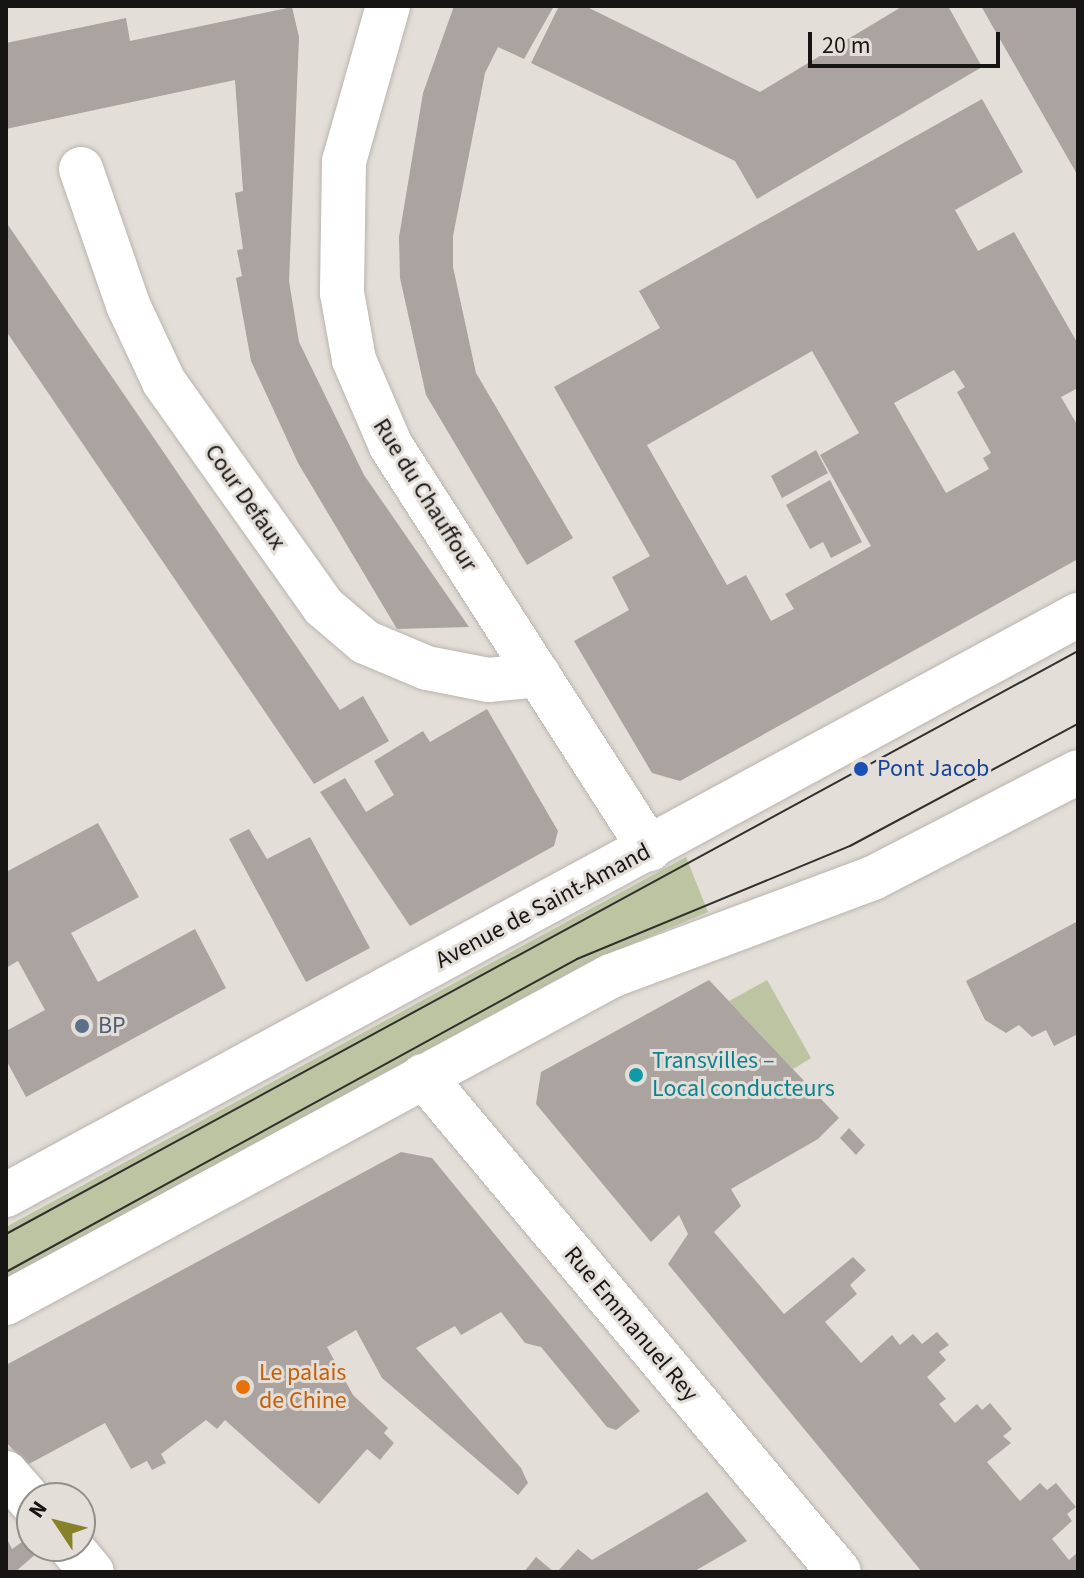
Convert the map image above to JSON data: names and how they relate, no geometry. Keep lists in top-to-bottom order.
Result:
{
  "streets": {
    "main road": [
      "Rue du Chauffour",
      "Cour Defaux",
      "Avenue de Saint-Amand",
      "Rue Emmanuel Rey"
    ]
  },
  "crossings": [
    ["Rue du Chauffour", "Cour Defaux"],
    ["Rue du Chauffour", "Avenue de Saint-Amand"]
  ],
  "places": [
    "Pont Jacob",
    "BP",
    "Transvilles – Local conducteurs",
    "Le palais de Chine"
  ],
  "scale_bar": "20 m",
  "north": "top left"
}
